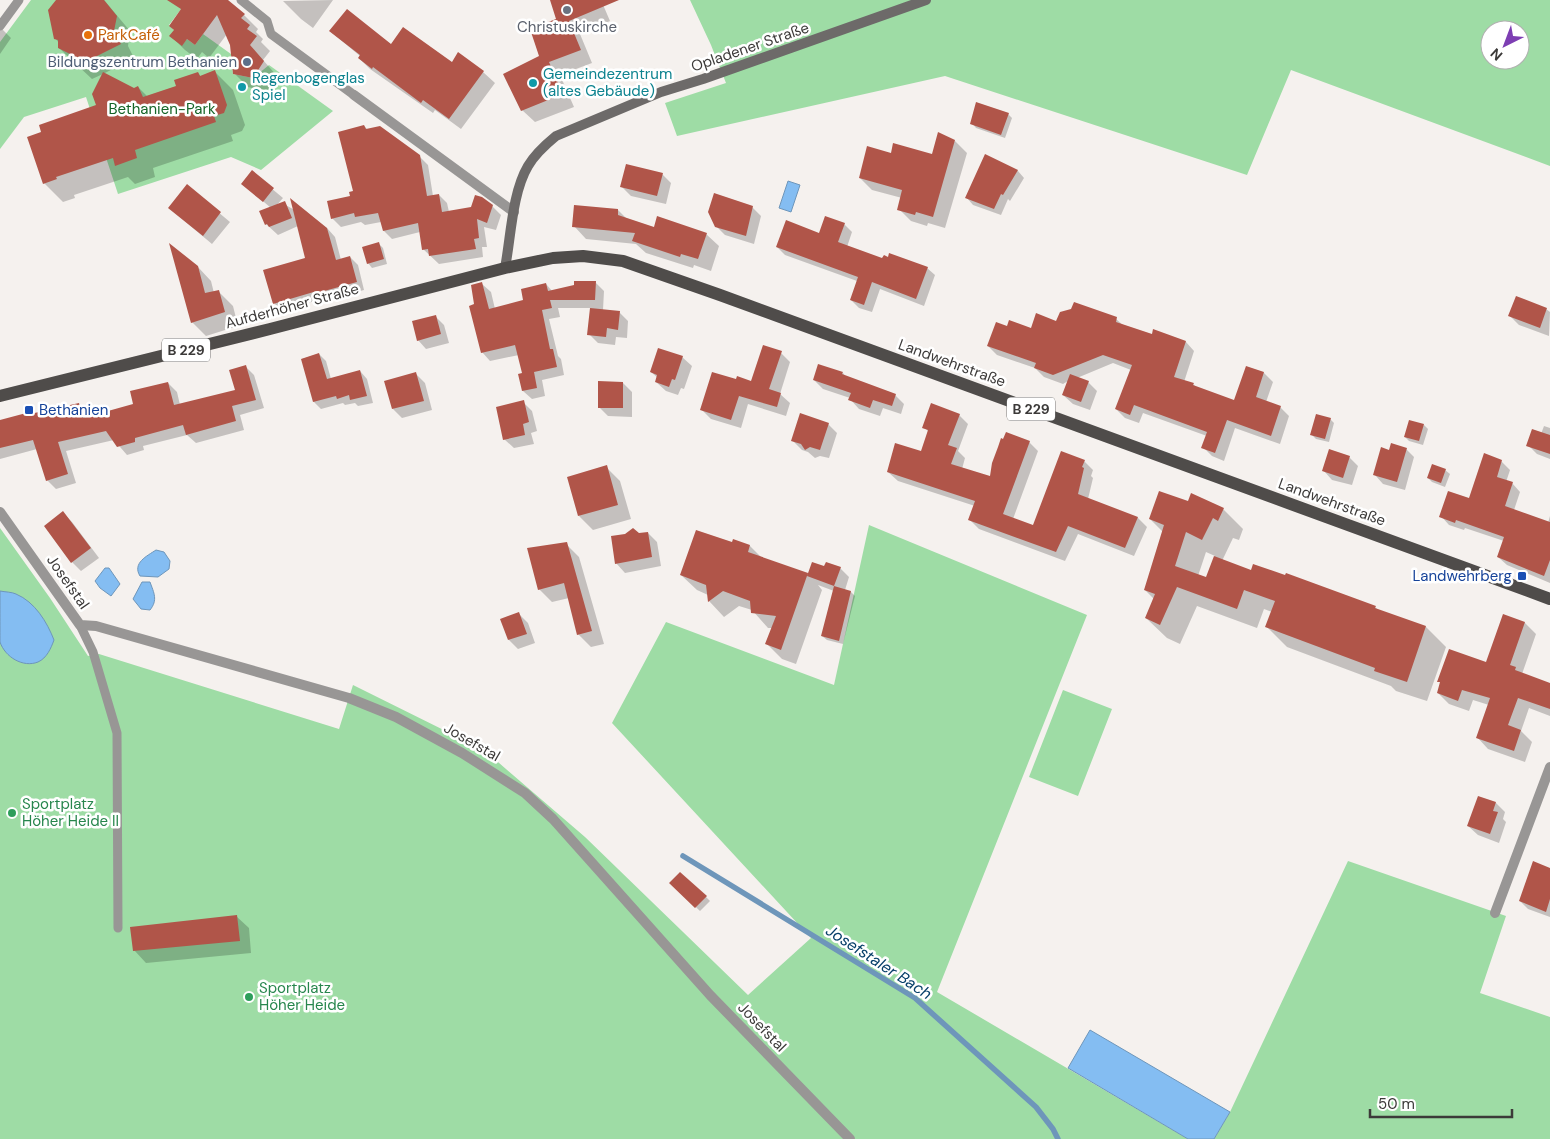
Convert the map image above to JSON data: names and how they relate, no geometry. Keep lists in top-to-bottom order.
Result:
{
  "streets": {
    "main road": [
      "Opladener Straße",
      "Aufderhöher Straße",
      "B 229",
      "Landwehrstraße"
    ],
    "street": ["Josefstal"]
  },
  "crossings": [
    ["Opladener Straße", "Aufderhöher Straße"],
    ["Opladener Straße", "Landwehrstraße"],
    ["Aufderhöher Straße", "Landwehrstraße"]
  ],
  "water": ["Josefstaler Bach"],
  "parks": ["Bethanien-Park"],
  "places": {
    "other": [
      "Christuskirche",
      "ParkCafé",
      "Bildungszentrum Bethanien",
      "Gemeindezentrum (altes Gebäude)",
      "Regenbogenglas Spiel",
      "Sportplatz Höher Heide II",
      "Sportplatz Höher Heide"
    ],
    "transit": ["Bethanien", "Landwehrberg"]
  },
  "scale_bar": "50 m",
  "north": "bottom left"
}
